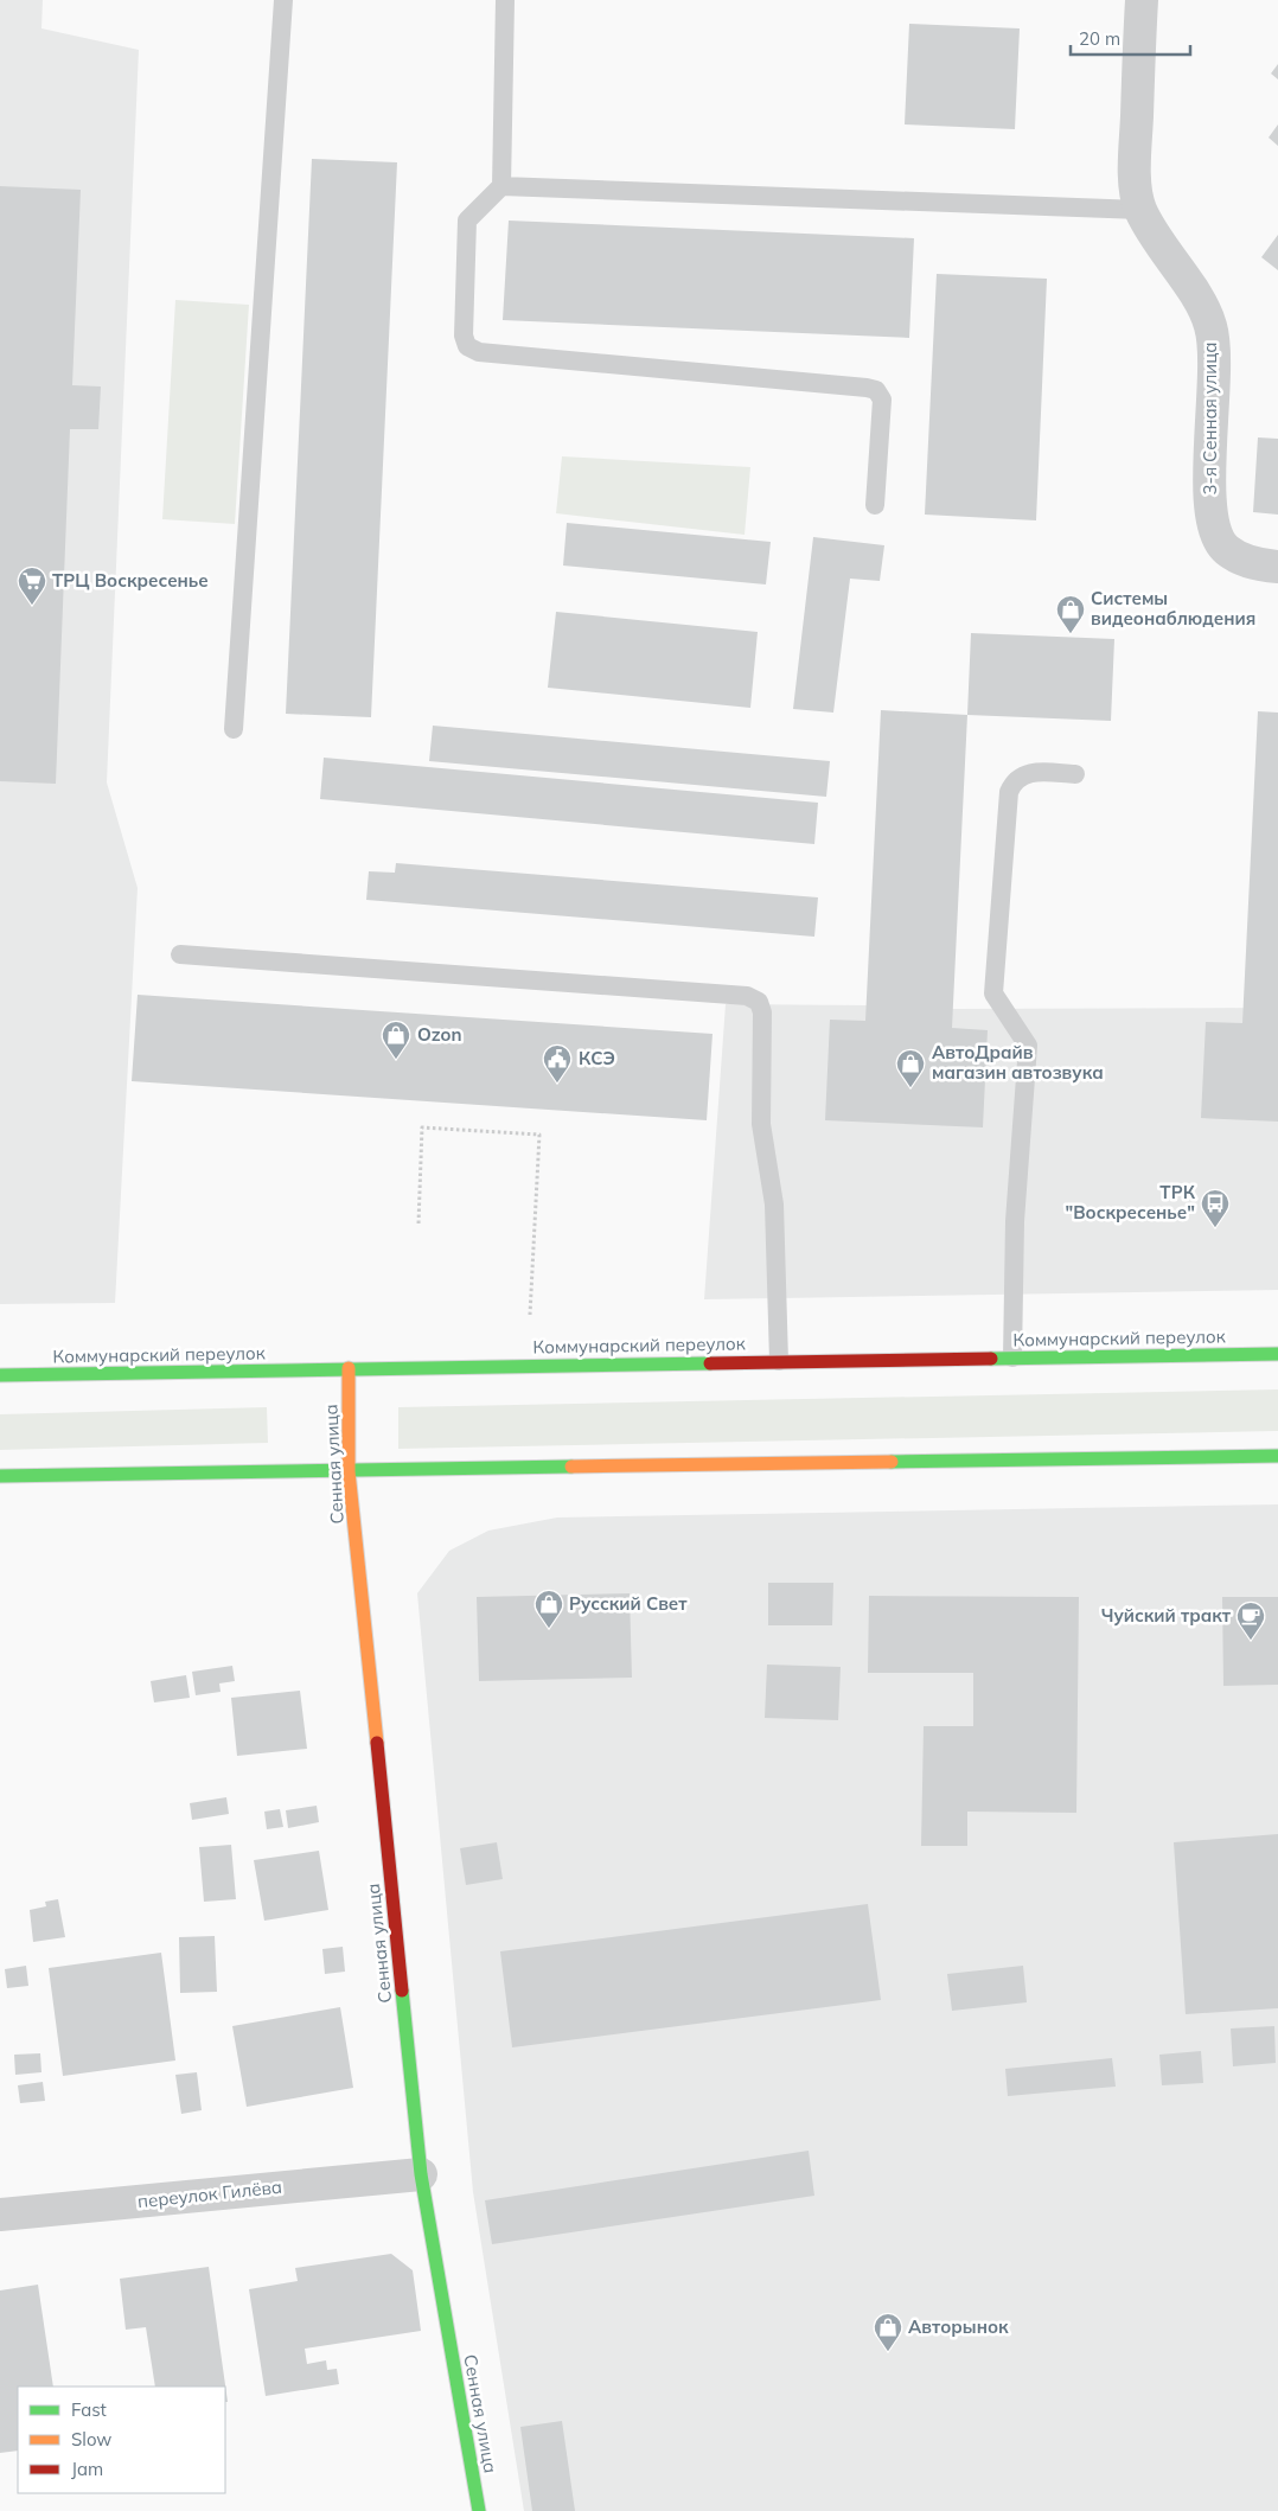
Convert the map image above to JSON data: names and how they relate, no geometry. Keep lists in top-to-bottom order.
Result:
{
  "streets": {
    "main road": ["Коммунарский переулок", "Сенная улица"],
    "street": ["3-я Сенная улица", "переулок Гилёва"]
  },
  "crossings": [
    ["Коммунарский переулок", "Сенная улица"],
    ["Сенная улица", "переулок Гилёва"]
  ],
  "places": {
    "supermarket": ["ТРЦ Воскресенье"],
    "shop": [
      "Системы видеонаблюдения",
      "Ozon",
      "АвтоДрайв магазин автозвука",
      "Русский Свет",
      "Авторынок"
    ],
    "public building": ["КСЭ"],
    "bus stop": ["ТРК \"Воскресенье\""],
    "cafe": ["Чуйский тракт"]
  },
  "legend": ["Fast", "Slow", "Jam"],
  "scale_bar": "20 m"
}
